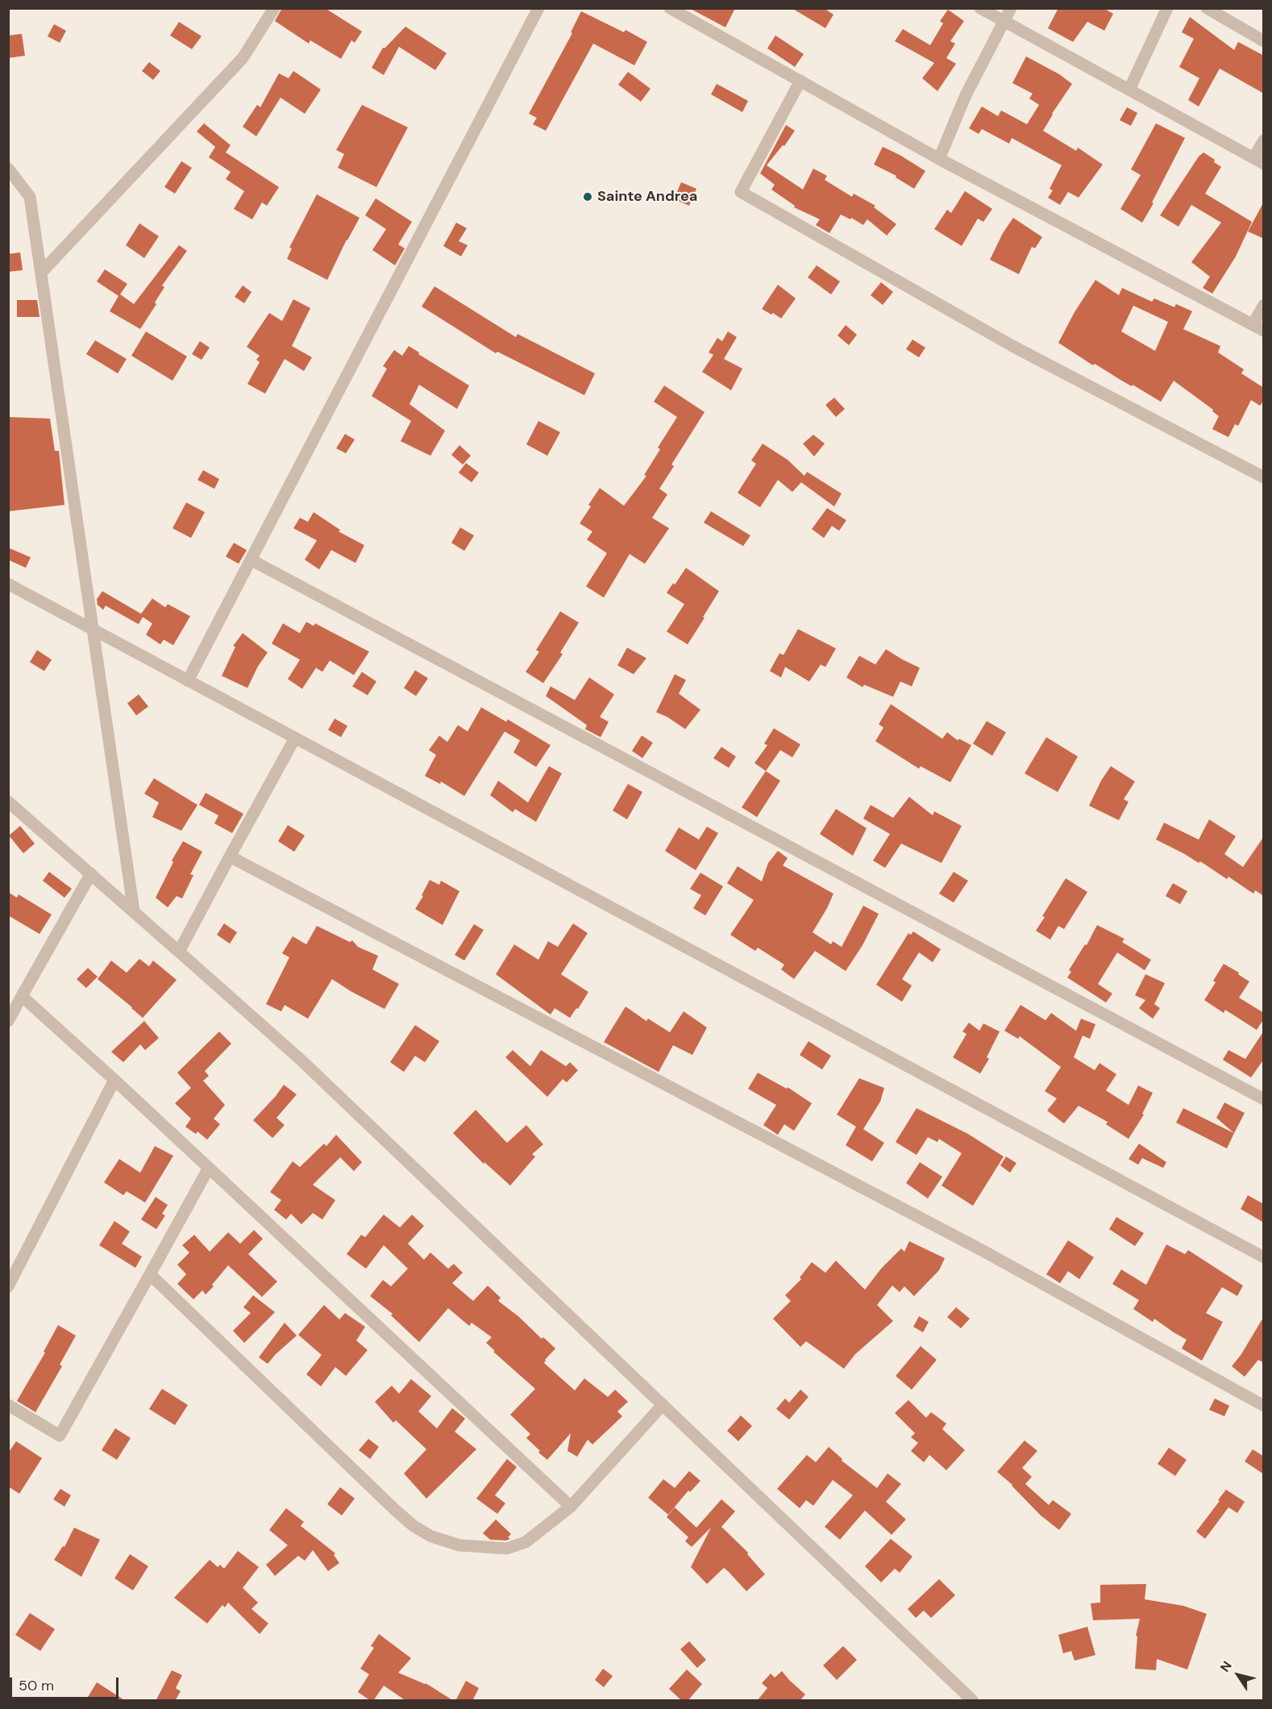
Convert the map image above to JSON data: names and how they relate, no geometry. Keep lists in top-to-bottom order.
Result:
{
  "places": ["Sainte Andrea"],
  "scale_bar": "50 m",
  "north": "top left"
}
